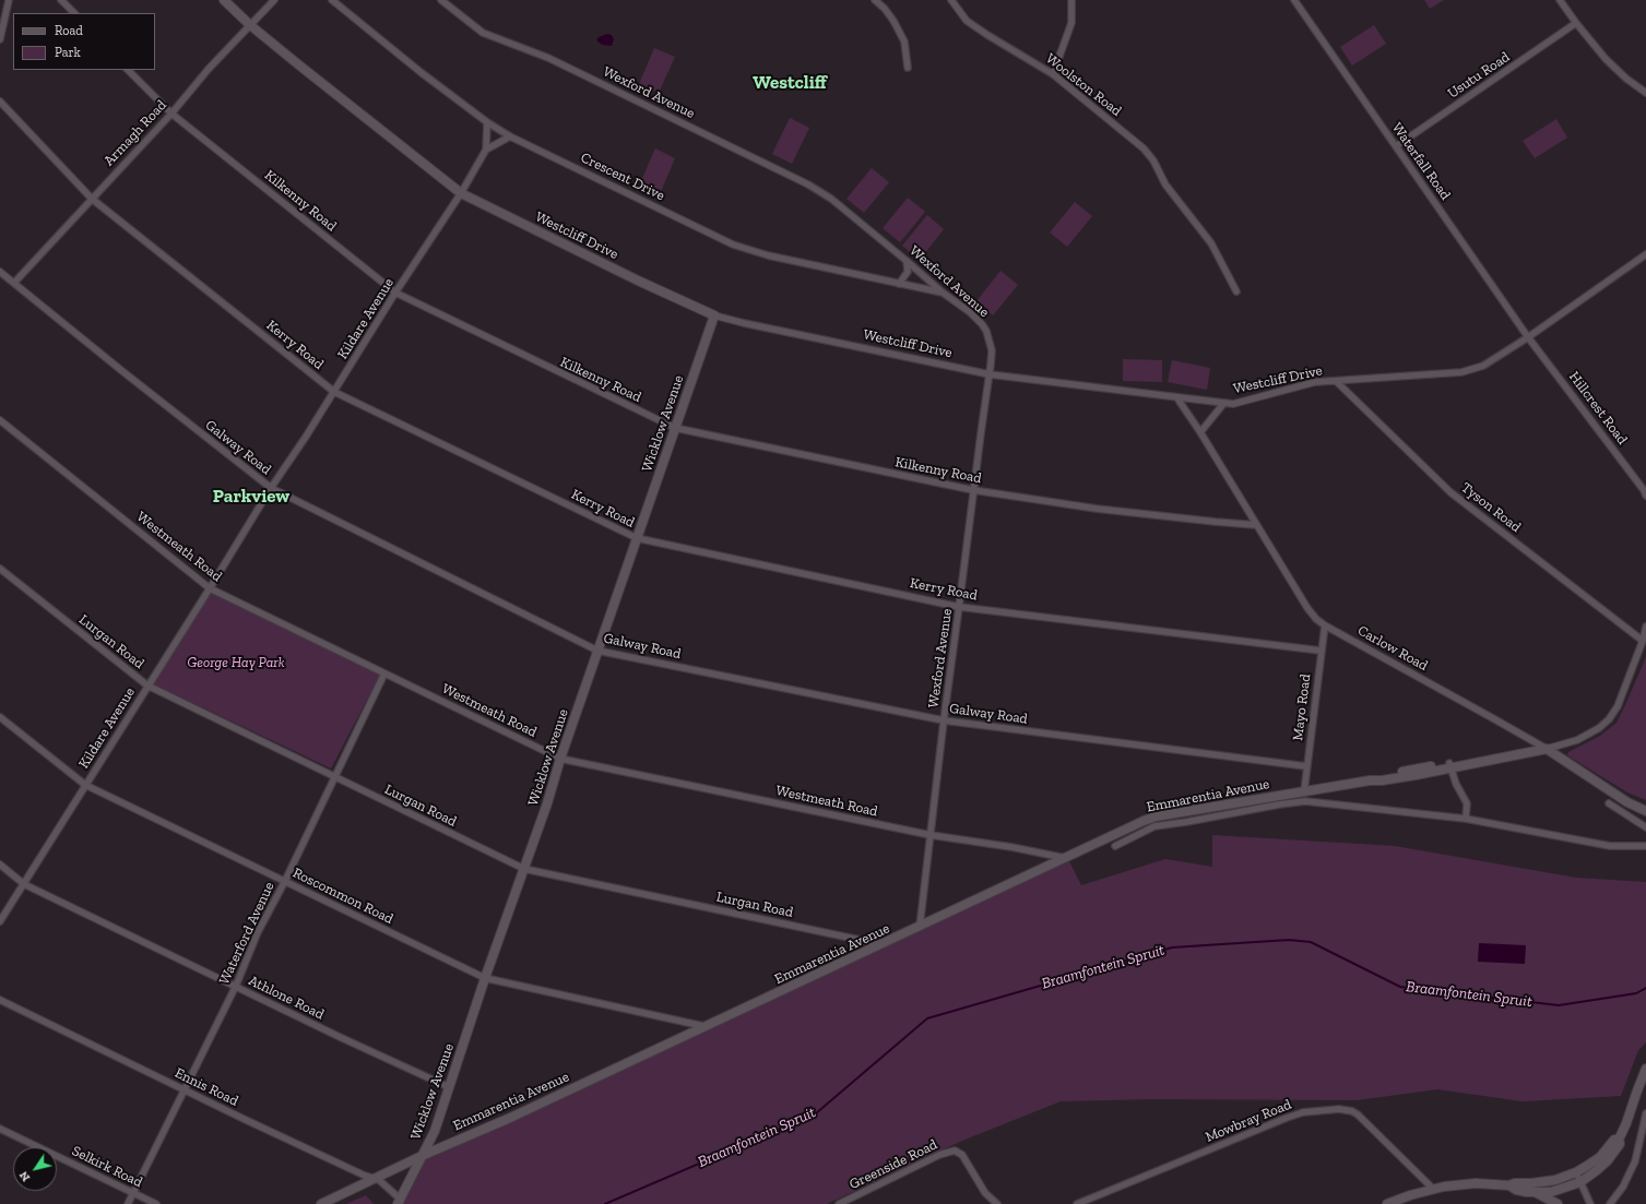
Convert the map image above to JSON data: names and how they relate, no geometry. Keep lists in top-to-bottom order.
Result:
{
  "streets": {
    "street": [
      "Usutu Road",
      "Woolston Road",
      "Wexford Avenue",
      "Armagh Road",
      "Waterfall Road",
      "Crescent Drive",
      "Kilkenny Road",
      "Westcliff Drive",
      "Kildare Avenue",
      "Kerry Road",
      "Hillcrest Road",
      "Wicklow Avenue",
      "Galway Road",
      "Tyson Road",
      "Westmeath Road",
      "Lurgan Road",
      "Carlow Road",
      "Mayo Road",
      "Emmarentia Avenue",
      "Roscommon Road",
      "Waterford Avenue",
      "Athlone Road",
      "Ennis Road",
      "Mowbray Road",
      "Greenside Road",
      "Selkirk Road"
    ]
  },
  "crossings": [
    ["Usutu Road", "Waterfall Road"],
    ["Wexford Avenue", "Crescent Drive"],
    ["Wexford Avenue", "Kilkenny Road"],
    ["Wexford Avenue", "Westcliff Drive"],
    ["Wexford Avenue", "Kerry Road"],
    ["Wexford Avenue", "Galway Road"],
    ["Wexford Avenue", "Westmeath Road"],
    ["Wexford Avenue", "Emmarentia Avenue"],
    ["Armagh Road", "Kilkenny Road"],
    ["Armagh Road", "Westcliff Drive"],
    ["Armagh Road", "Kerry Road"],
    ["Armagh Road", "Galway Road"],
    ["Waterfall Road", "Westcliff Drive"],
    ["Waterfall Road", "Hillcrest Road"],
    ["Crescent Drive", "Kildare Avenue"],
    ["Kilkenny Road", "Kildare Avenue"],
    ["Kilkenny Road", "Wicklow Avenue"],
    ["Kilkenny Road", "Carlow Road"],
    ["Westcliff Drive", "Kildare Avenue"],
    ["Westcliff Drive", "Hillcrest Road"],
    ["Westcliff Drive", "Wicklow Avenue"],
    ["Westcliff Drive", "Tyson Road"],
    ["Westcliff Drive", "Carlow Road"],
    ["Kildare Avenue", "Kerry Road"],
    ["Kildare Avenue", "Galway Road"],
    ["Kildare Avenue", "Westmeath Road"],
    ["Kildare Avenue", "Lurgan Road"],
    ["Kildare Avenue", "Roscommon Road"],
    ["Kildare Avenue", "Athlone Road"],
    ["Kerry Road", "Wicklow Avenue"],
    ["Kerry Road", "Mayo Road"],
    ["Wicklow Avenue", "Galway Road"],
    ["Wicklow Avenue", "Westmeath Road"],
    ["Wicklow Avenue", "Lurgan Road"],
    ["Wicklow Avenue", "Emmarentia Avenue"],
    ["Wicklow Avenue", "Roscommon Road"],
    ["Wicklow Avenue", "Athlone Road"],
    ["Wicklow Avenue", "Ennis Road"],
    ["Galway Road", "Mayo Road"],
    ["Westmeath Road", "Emmarentia Avenue"],
    ["Westmeath Road", "Waterford Avenue"],
    ["Lurgan Road", "Emmarentia Avenue"],
    ["Lurgan Road", "Waterford Avenue"],
    ["Carlow Road", "Mayo Road"],
    ["Carlow Road", "Emmarentia Avenue"],
    ["Mayo Road", "Emmarentia Avenue"],
    ["Emmarentia Avenue", "Roscommon Road"],
    ["Emmarentia Avenue", "Ennis Road"],
    ["Roscommon Road", "Waterford Avenue"],
    ["Waterford Avenue", "Athlone Road"],
    ["Waterford Avenue", "Ennis Road"],
    ["Waterford Avenue", "Selkirk Road"]
  ],
  "districts": ["Westcliff", "Parkview"],
  "water": ["Braamfontein Spruit"],
  "parks": ["George Hay Park"],
  "legend": ["Road", "Park"],
  "north": "bottom left"
}
